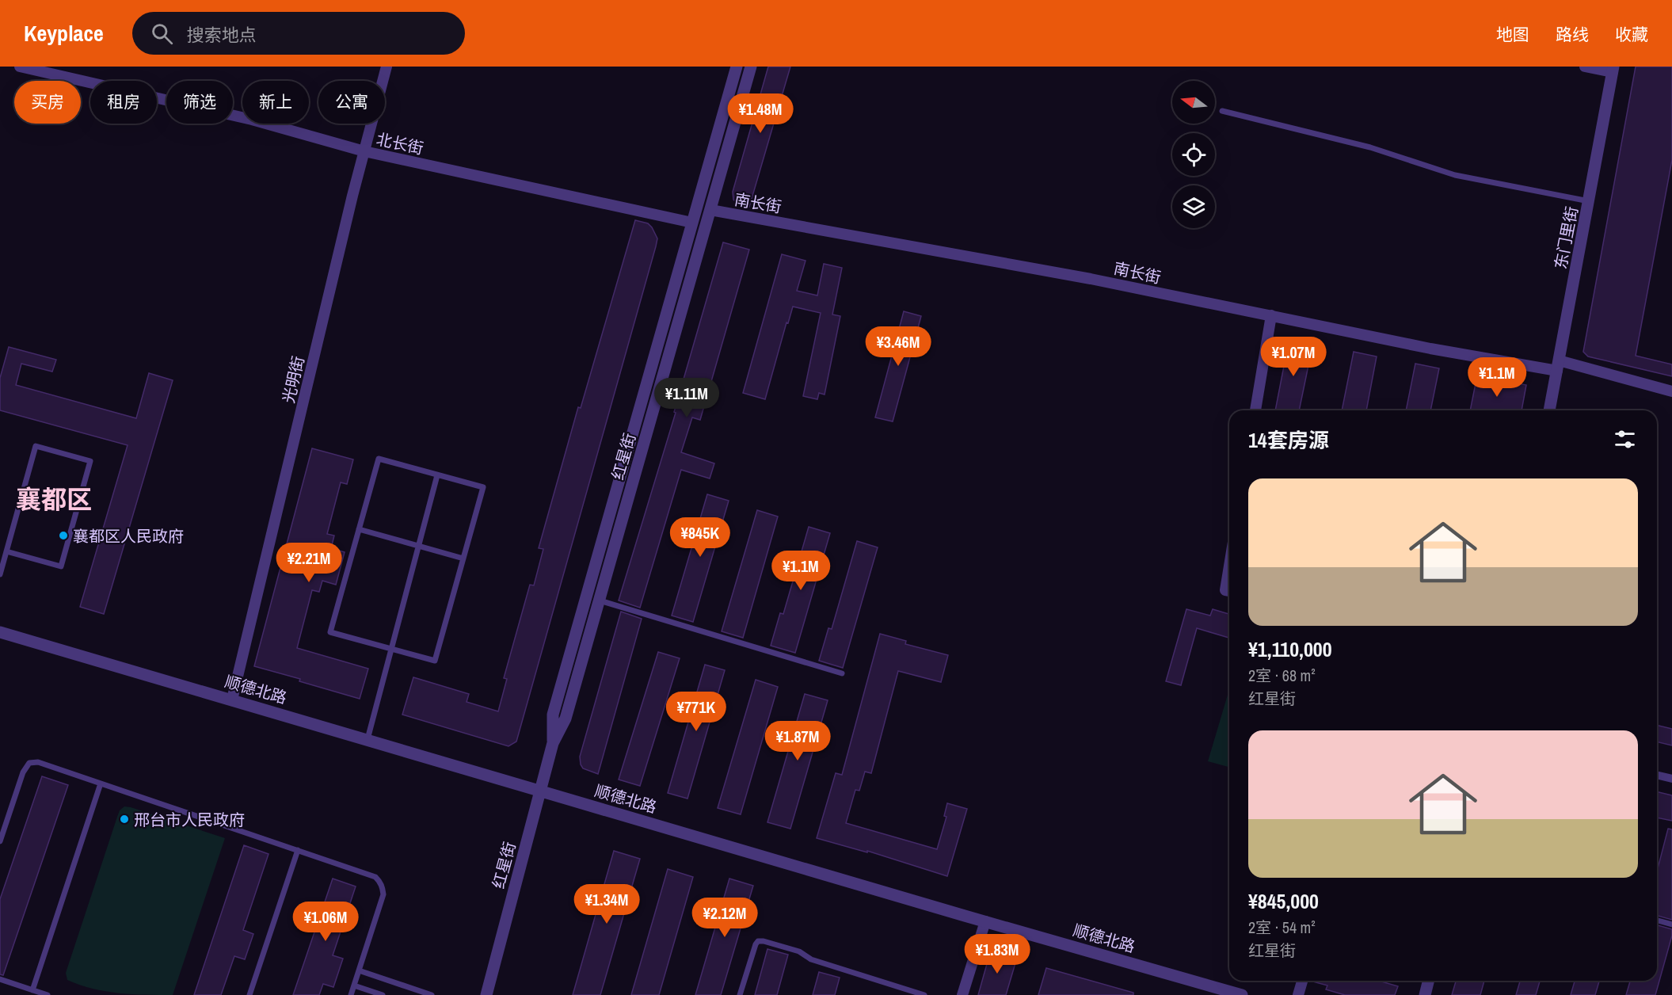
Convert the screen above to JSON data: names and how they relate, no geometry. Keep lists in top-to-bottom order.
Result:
{
  "streets": {
    "street": [
      "北长街",
      "南长街",
      "东门里街",
      "光明街",
      "红星街",
      "顺德北路"
    ]
  },
  "crossings": [
    ["北长街", "光明街"],
    ["北长街", "红星街"],
    ["南长街", "东门里街"],
    ["南长街", "红星街"],
    ["光明街", "顺德北路"],
    ["红星街", "顺德北路"]
  ],
  "districts": ["襄都区"],
  "places": ["襄都区人民政府", "邢台市人民政府"],
  "north": "left",
  "page": {
    "header": "Keyplace",
    "search": "搜索地点",
    "nav": ["地图", "路线", "收藏"],
    "chip": [
      "买房",
      "租房",
      "筛选",
      "新上",
      "公寓"
    ],
    "price": [
      "¥1.48M",
      "¥3.46M",
      "¥1.07M",
      "¥1.1M",
      "¥1.11M",
      "¥845K",
      "¥2.21M",
      "¥1.1M",
      "¥771K",
      "¥1.87M",
      "¥1.34M",
      "¥2.12M",
      "¥1.06M",
      "¥1.83M"
    ],
    "heading": "14套房源",
    "list": [
      {
        "name": "¥1,110,000",
        "note": "2室 · 68 m² · 红星街"
      },
      {
        "name": "¥845,000",
        "note": "2室 · 54 m² · 红星街"
      }
    ]
  }
}
